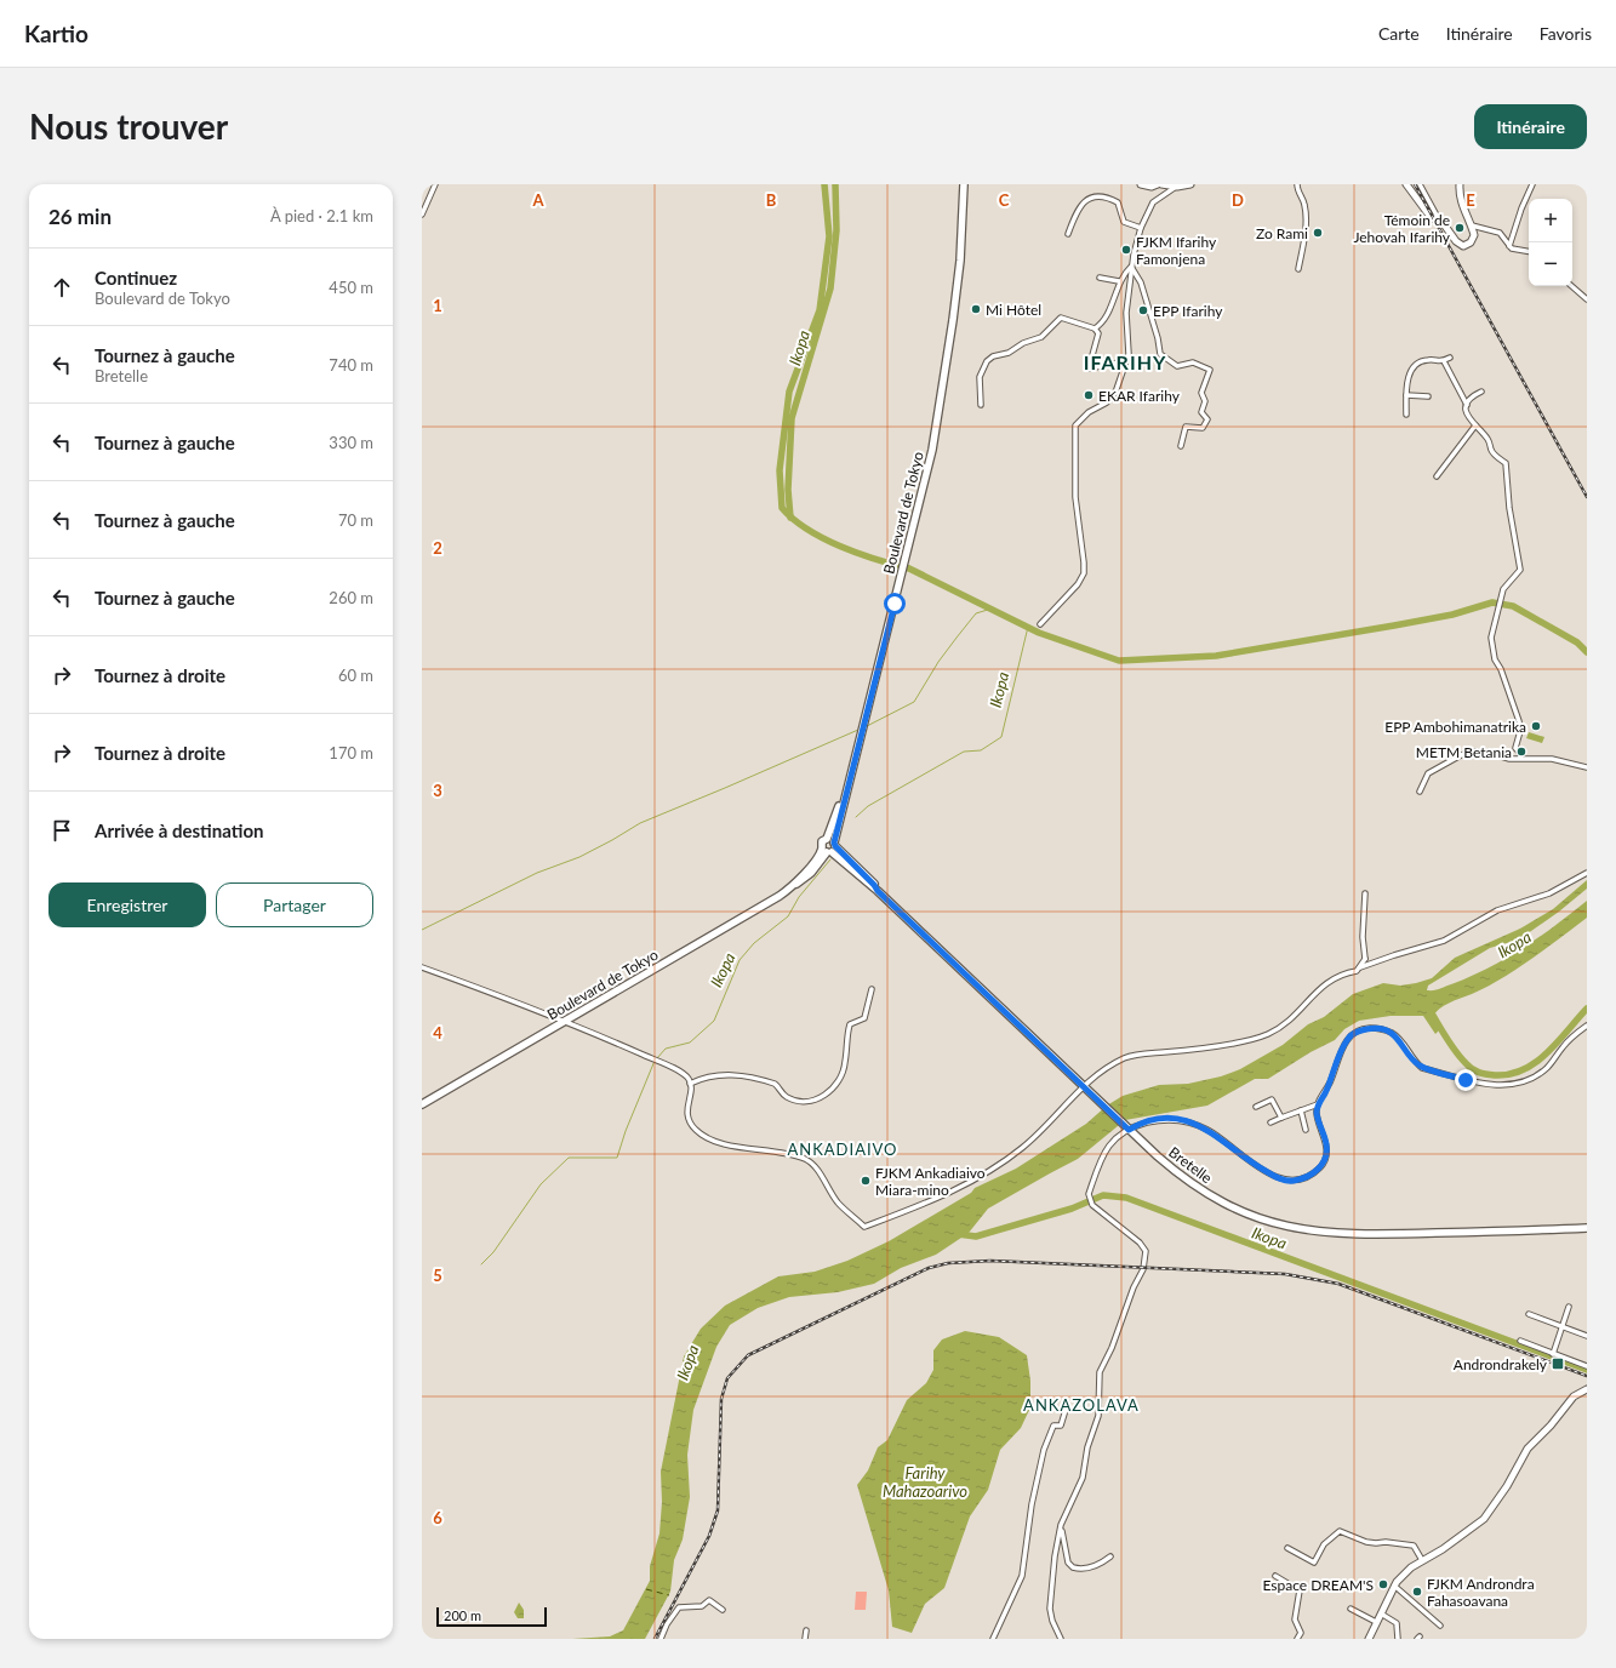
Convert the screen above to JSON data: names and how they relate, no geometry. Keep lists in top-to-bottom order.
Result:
{
  "streets": {
    "main road": ["Boulevard de Tokyo", "Bretelle"]
  },
  "crossings": [
    ["Boulevard de Tokyo", "Bretelle"]
  ],
  "districts": ["IFARIHY", "ANKADIAIVO", "ANKAZOLAVA"],
  "water": ["Ikopa", "Farihy Mahazoarivo"],
  "places": {
    "other": [
      "Témoin de Jehovah Ifarihy",
      "Zo Rami",
      "FJKM Ifarihy Famonjena",
      "Mi Hôtel",
      "EPP Ifarihy",
      "EKAR Ifarihy",
      "EPP Ambohimanatrika",
      "METM Betania",
      "FJKM Ankadiaivo Miara-mino",
      "Espace DREAM'S",
      "FJKM Androndra Fahasoavana"
    ],
    "transit": ["Androndrakely"]
  },
  "scale_bar": "200 m",
  "page": {
    "header": "Kartio",
    "nav": ["Carte", "Itinéraire", "Favoris"],
    "buttons": [
      "Itinéraire",
      ["Enregistrer", "Partager"]
    ],
    "title": "Nous trouver",
    "heading": ["26 min", "À pied · 2.1 km"],
    "map_buttons": ["+", "−"],
    "list": [
      ["Continuez", "Boulevard de Tokyo", "450 m"],
      ["Tournez à gauche", "Bretelle", "740 m"],
      ["Tournez à gauche", "330 m"],
      ["Tournez à gauche", "70 m"],
      ["Tournez à gauche", "260 m"],
      ["Tournez à droite", "60 m"],
      ["Tournez à droite", "170 m"],
      "Arrivée à destination"
    ],
    "scale": "200 m"
  },
  "grid": {
    "columns": [
      "A",
      "B",
      "C",
      "D",
      "E"
    ],
    "rows": [
      "1",
      "2",
      "3",
      "4",
      "5",
      "6"
    ]
  }
}
